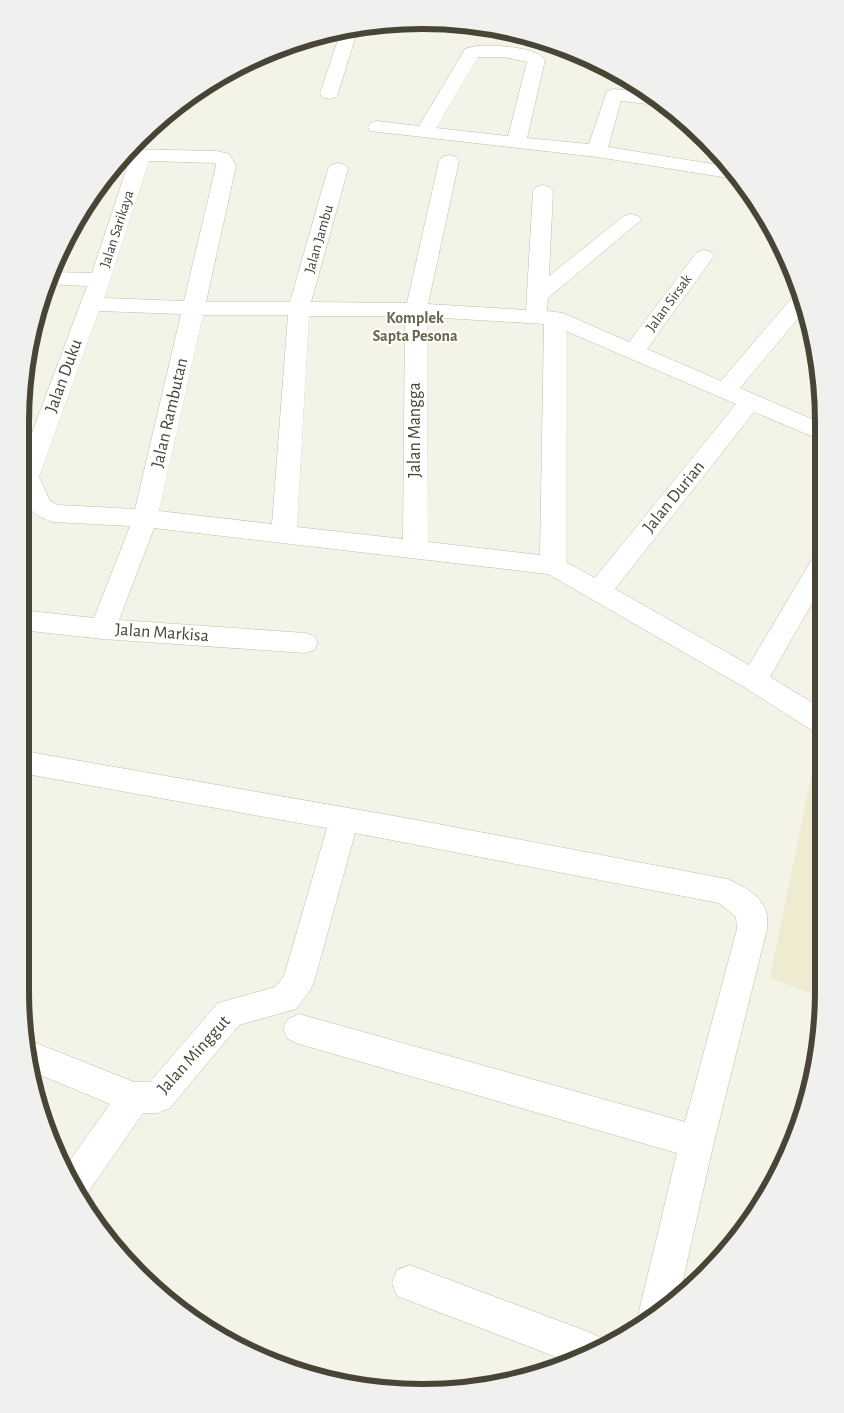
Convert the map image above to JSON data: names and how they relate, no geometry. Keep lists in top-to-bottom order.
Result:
{
  "streets": {
    "street": [
      "Jalan Sarikaya",
      "Jalan Jambu",
      "Jalan Sirsak",
      "Jalan Duku",
      "Jalan Rambutan",
      "Jalan Mangga",
      "Jalan Durian",
      "Jalan Markisa",
      "Jalan Minggut"
    ]
  },
  "crossings": [
    ["Jalan Sarikaya", "Jalan Duku"],
    ["Jalan Rambutan", "Jalan Markisa"]
  ],
  "districts": ["Komplek Sapta Pesona"]
}
